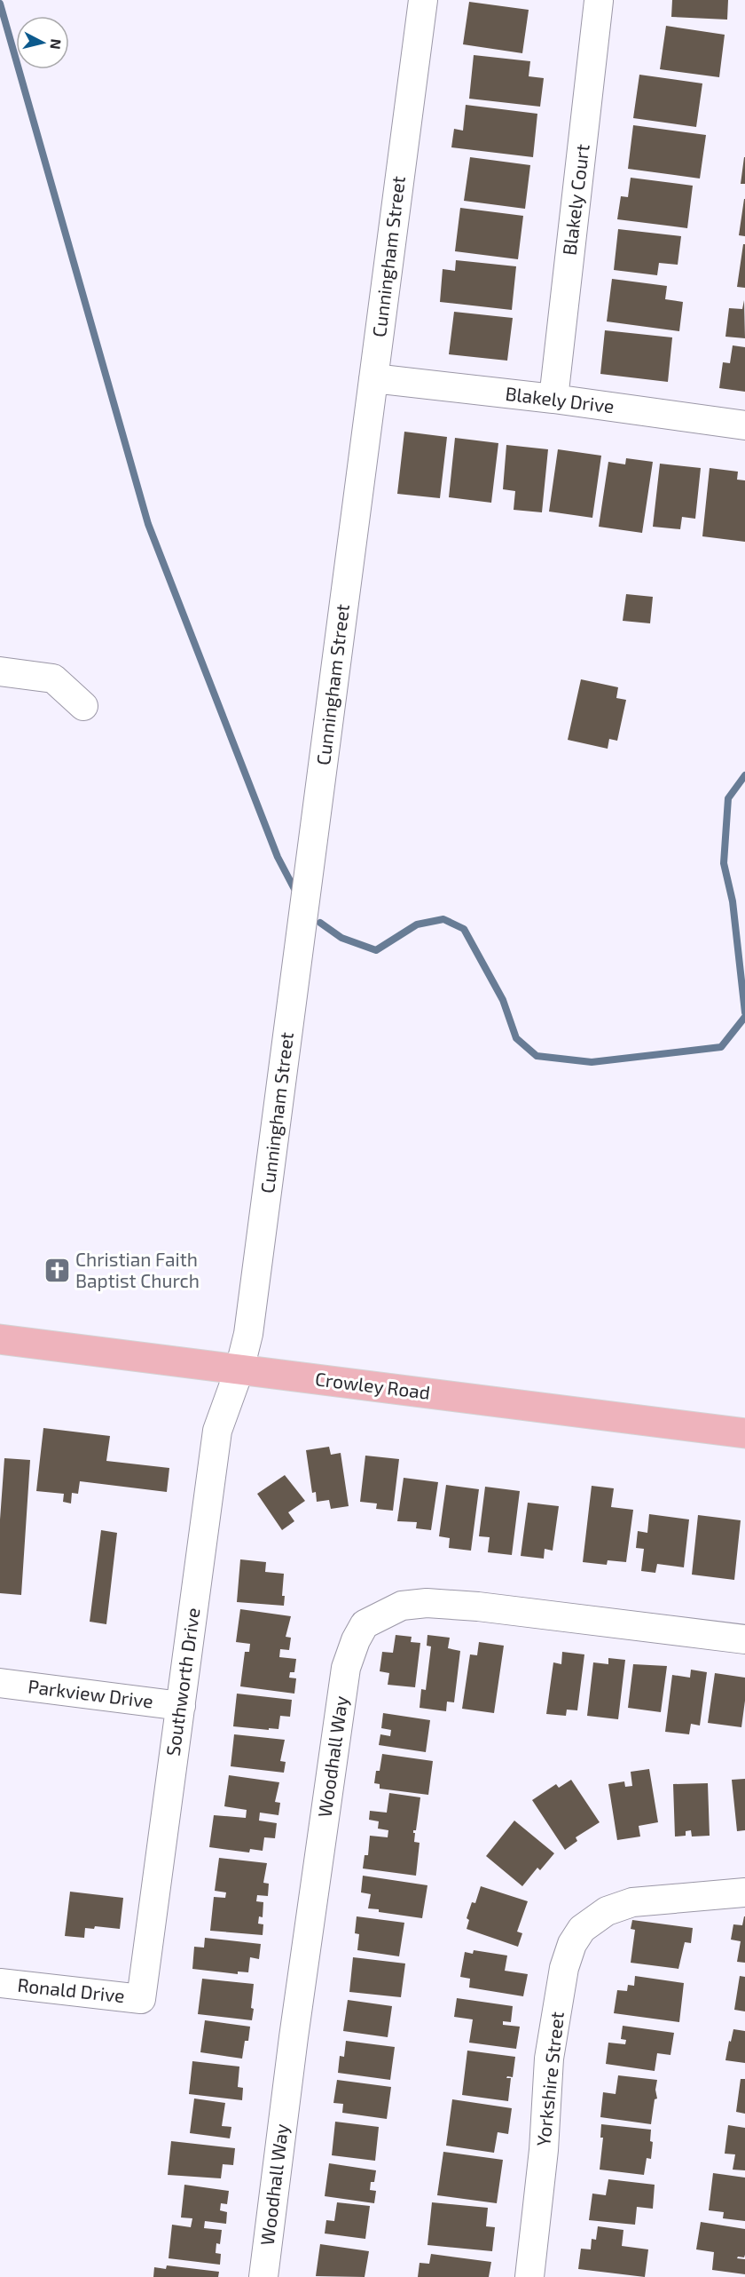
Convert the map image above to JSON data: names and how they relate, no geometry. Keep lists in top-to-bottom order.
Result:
{
  "streets": {
    "main road": ["Crowley Road"],
    "street": [
      "Blakely Court",
      "Cunningham Street",
      "Blakely Drive",
      "Southworth Drive",
      "Parkview Drive",
      "Woodhall Way",
      "Ronald Drive",
      "Yorkshire Street"
    ]
  },
  "crossings": [
    ["Blakely Court", "Blakely Drive"],
    ["Cunningham Street", "Blakely Drive"],
    ["Cunningham Street", "Crowley Road"],
    ["Cunningham Street", "Southworth Drive"],
    ["Crowley Road", "Southworth Drive"],
    ["Southworth Drive", "Parkview Drive"],
    ["Southworth Drive", "Ronald Drive"]
  ],
  "places": {
    "church": ["Christian Faith Baptist Church"]
  },
  "north": "right"
}
